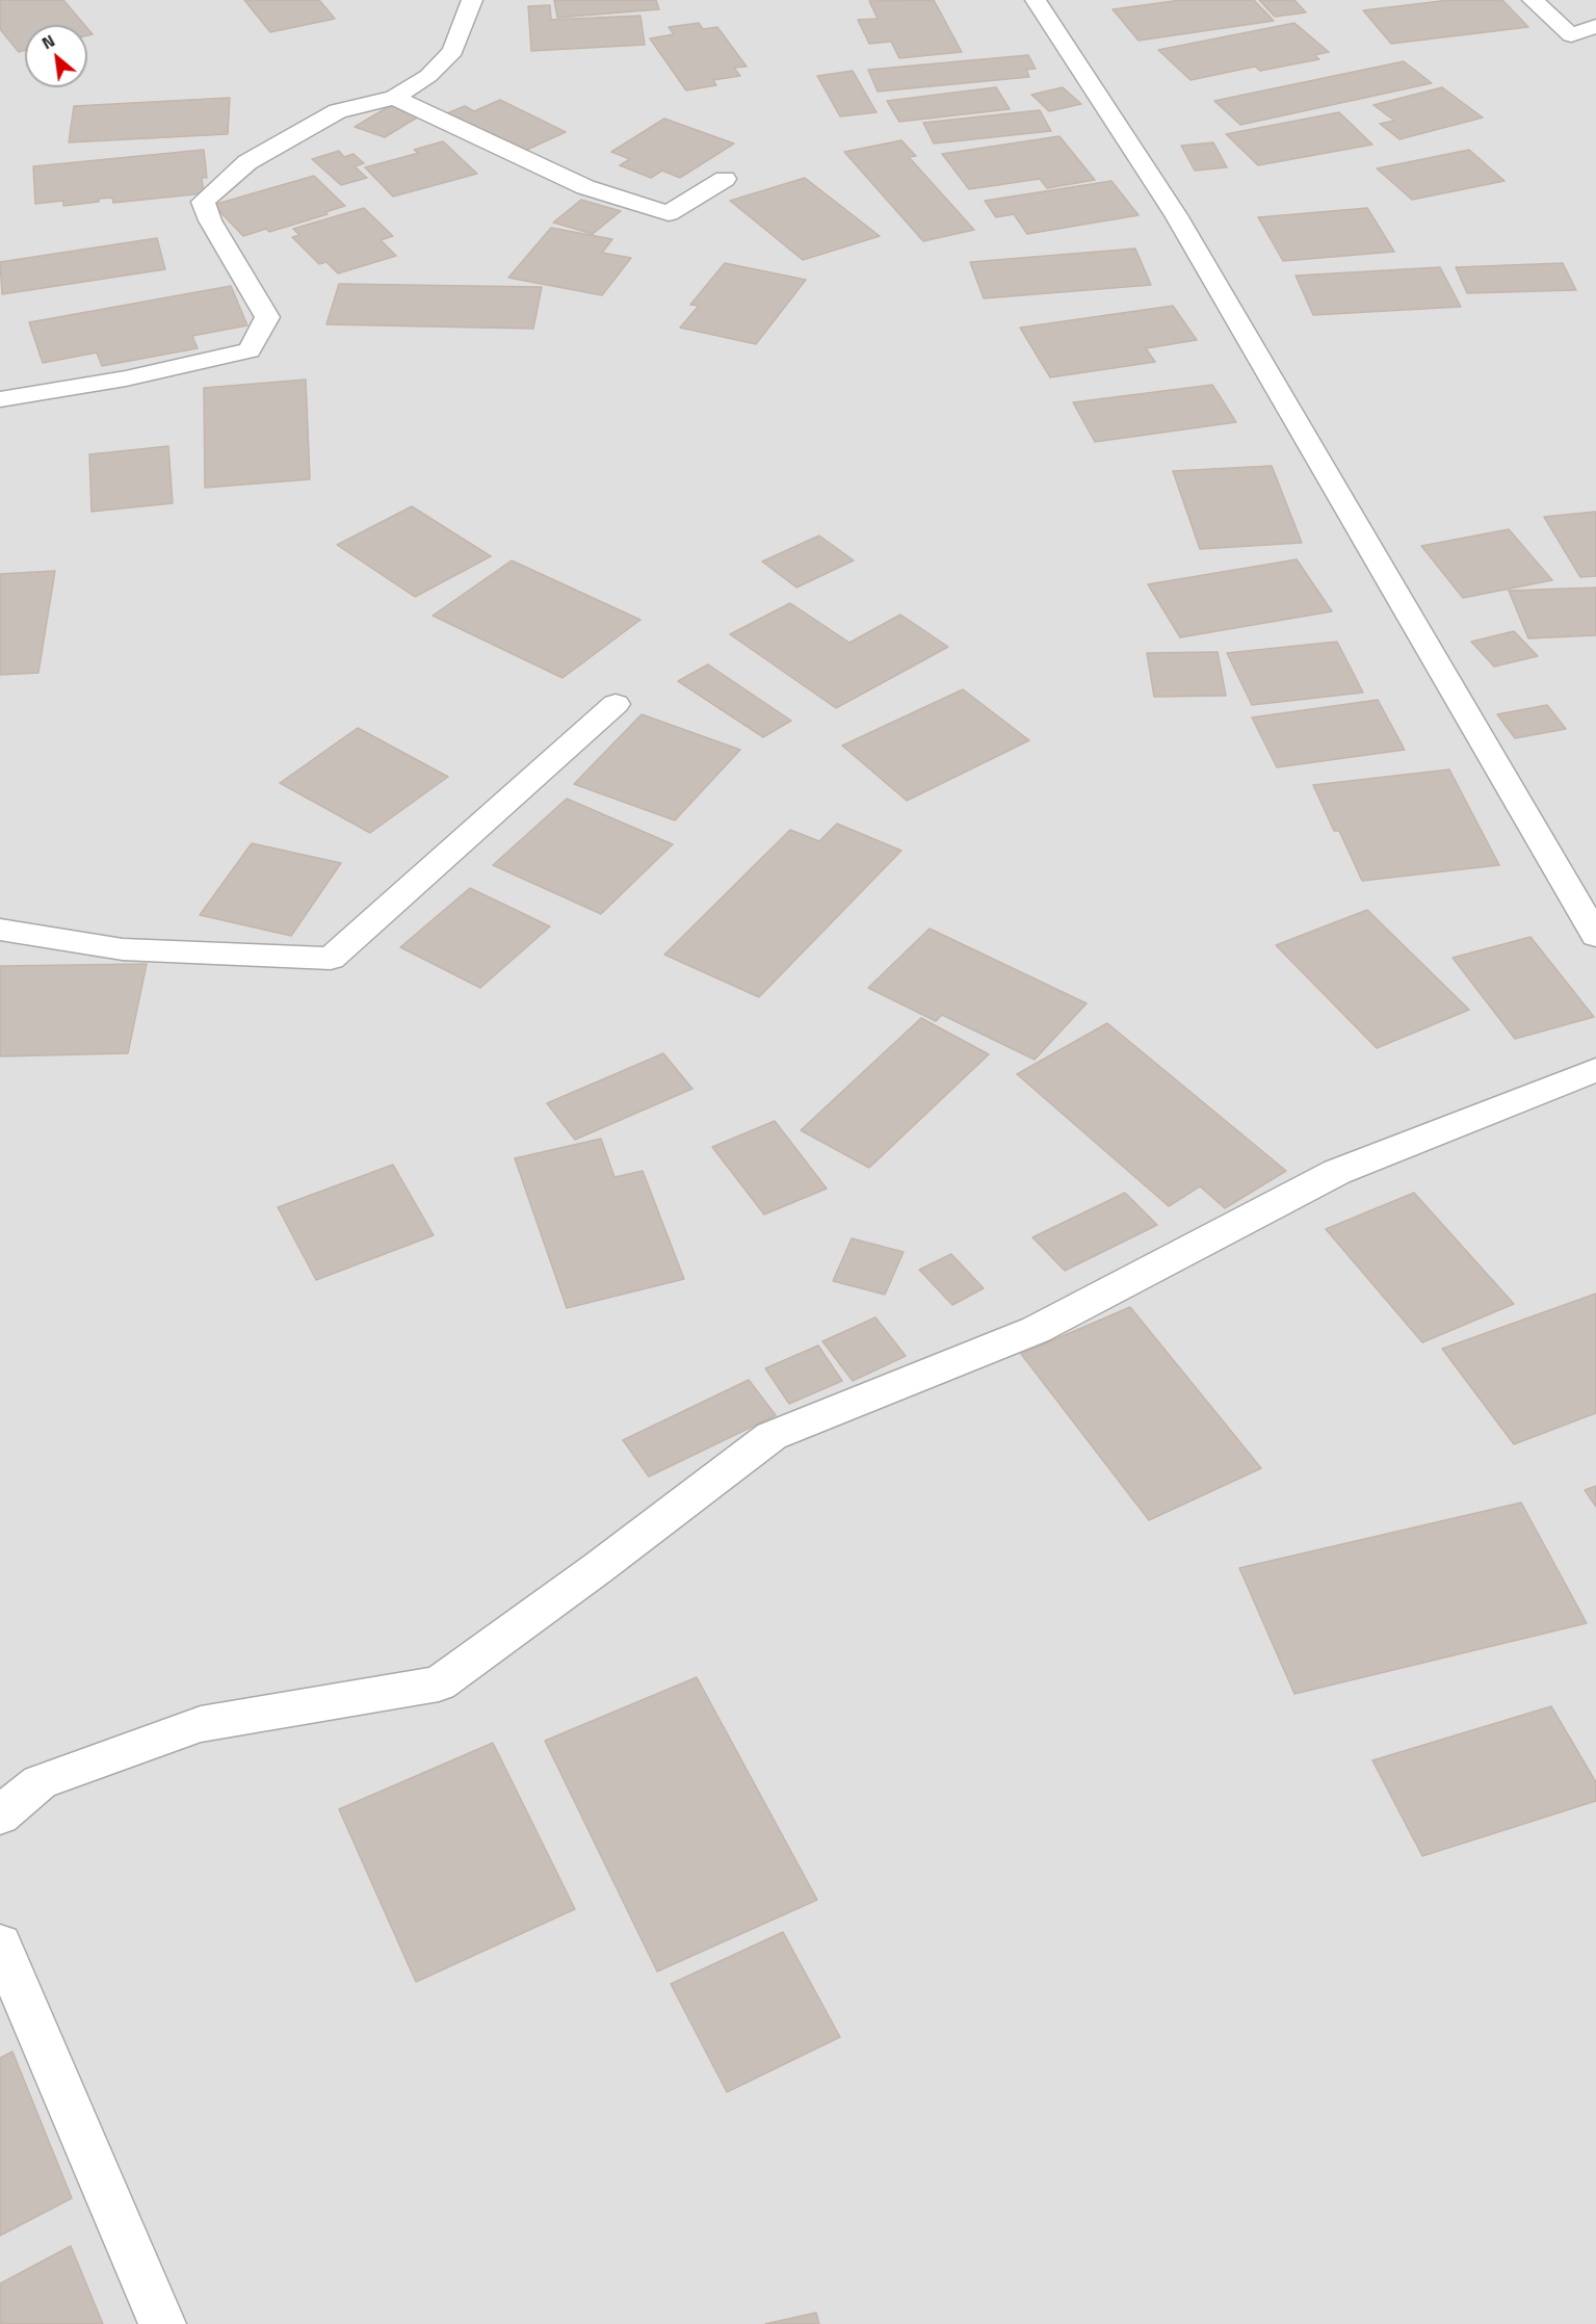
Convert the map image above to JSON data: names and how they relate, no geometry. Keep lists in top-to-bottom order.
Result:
{
  "north": "top left"
}
